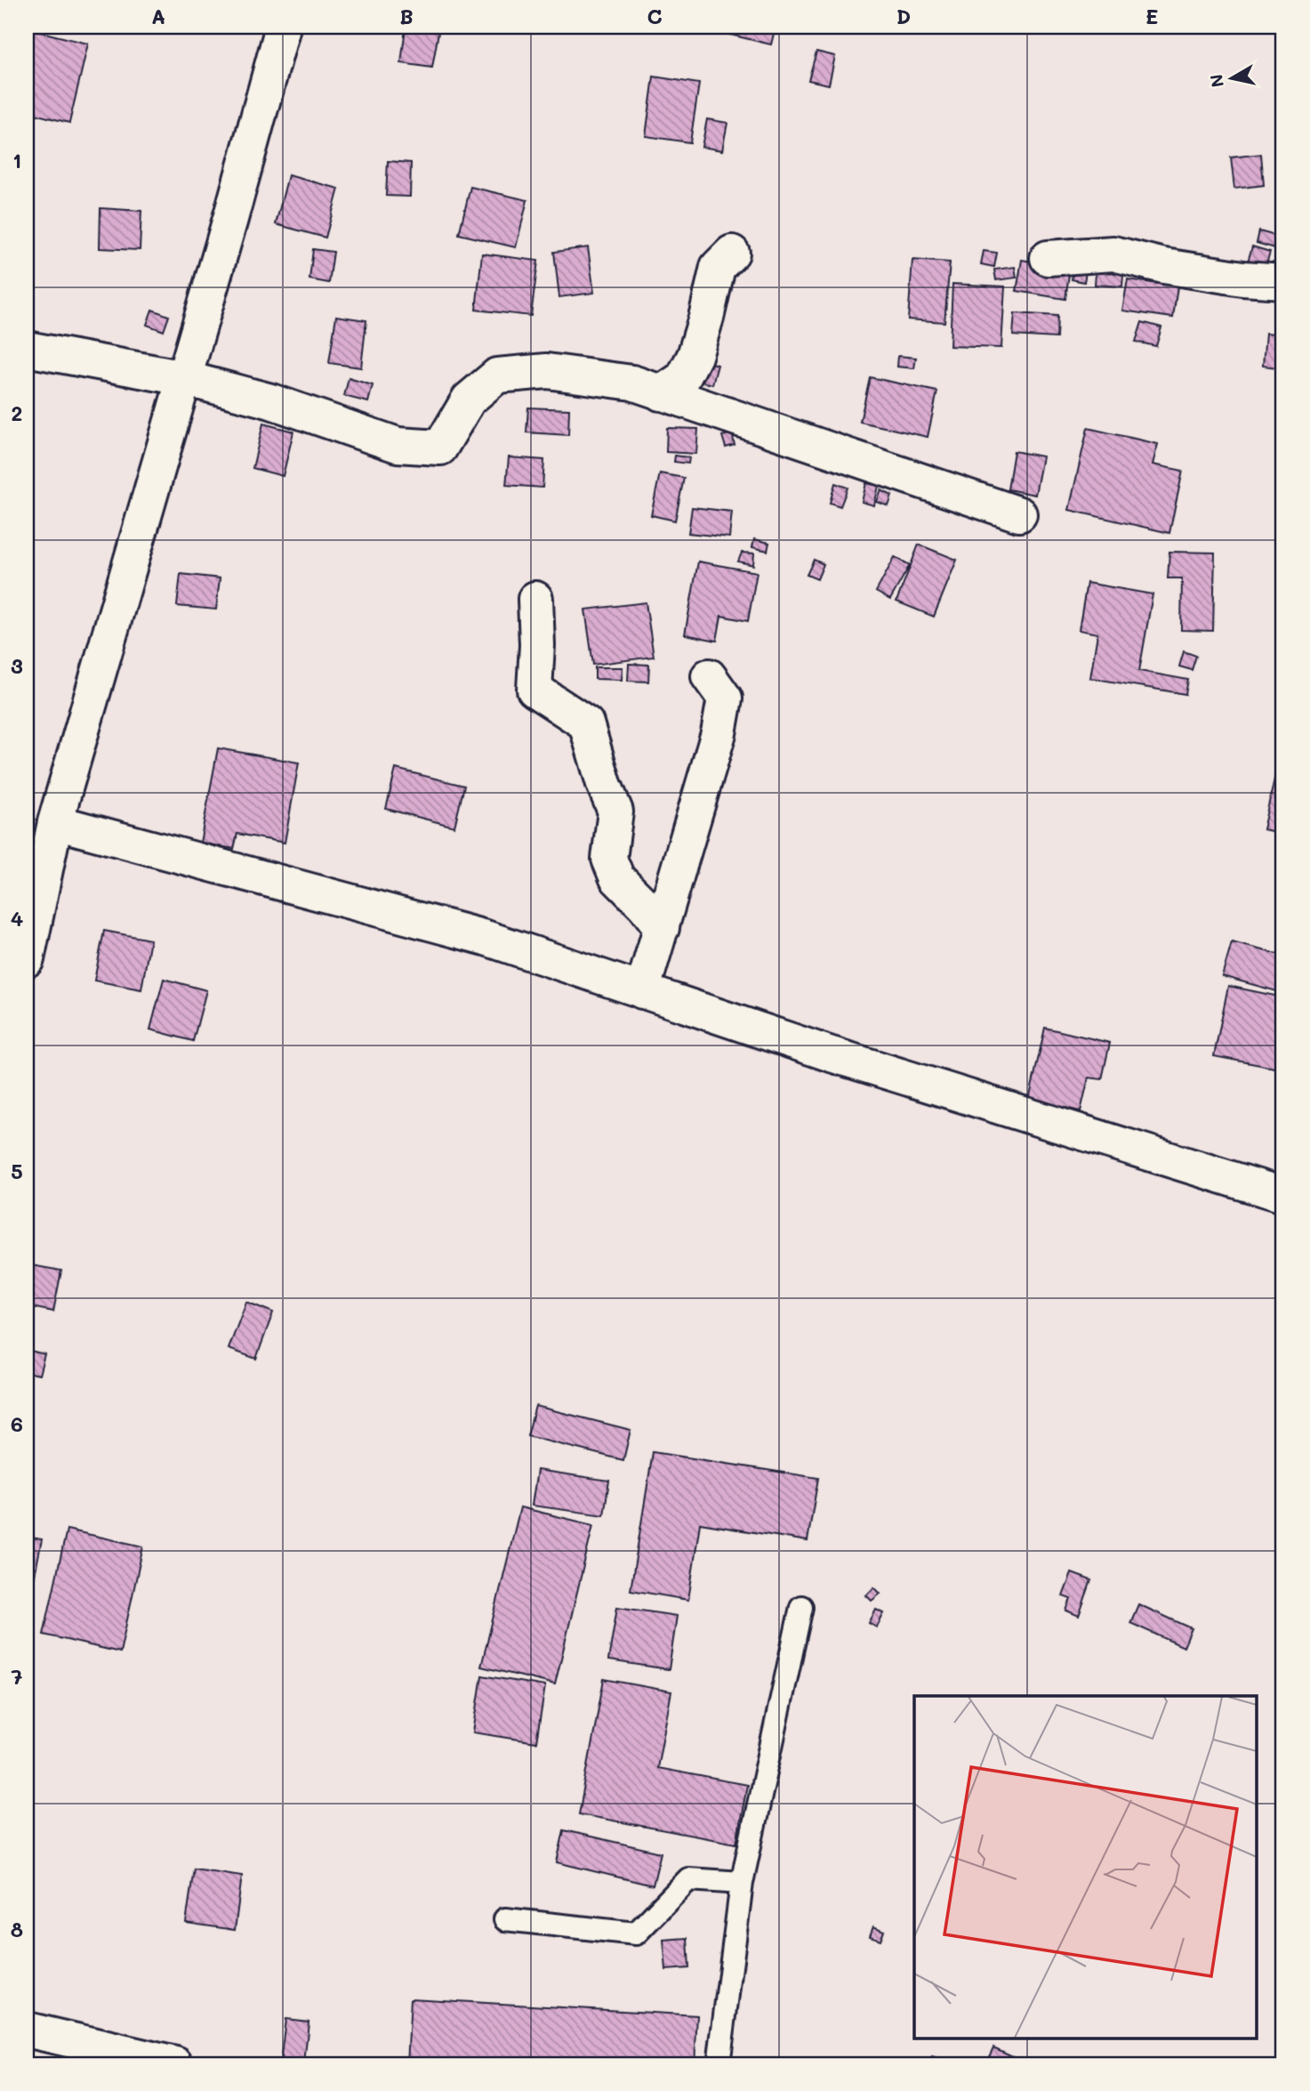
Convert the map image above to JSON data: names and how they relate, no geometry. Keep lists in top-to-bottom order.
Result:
{
  "north": "left",
  "grid": {
    "columns": [
      "A",
      "B",
      "C",
      "D",
      "E"
    ],
    "rows": [
      "1",
      "2",
      "3",
      "4",
      "5",
      "6",
      "7",
      "8"
    ]
  }
}
